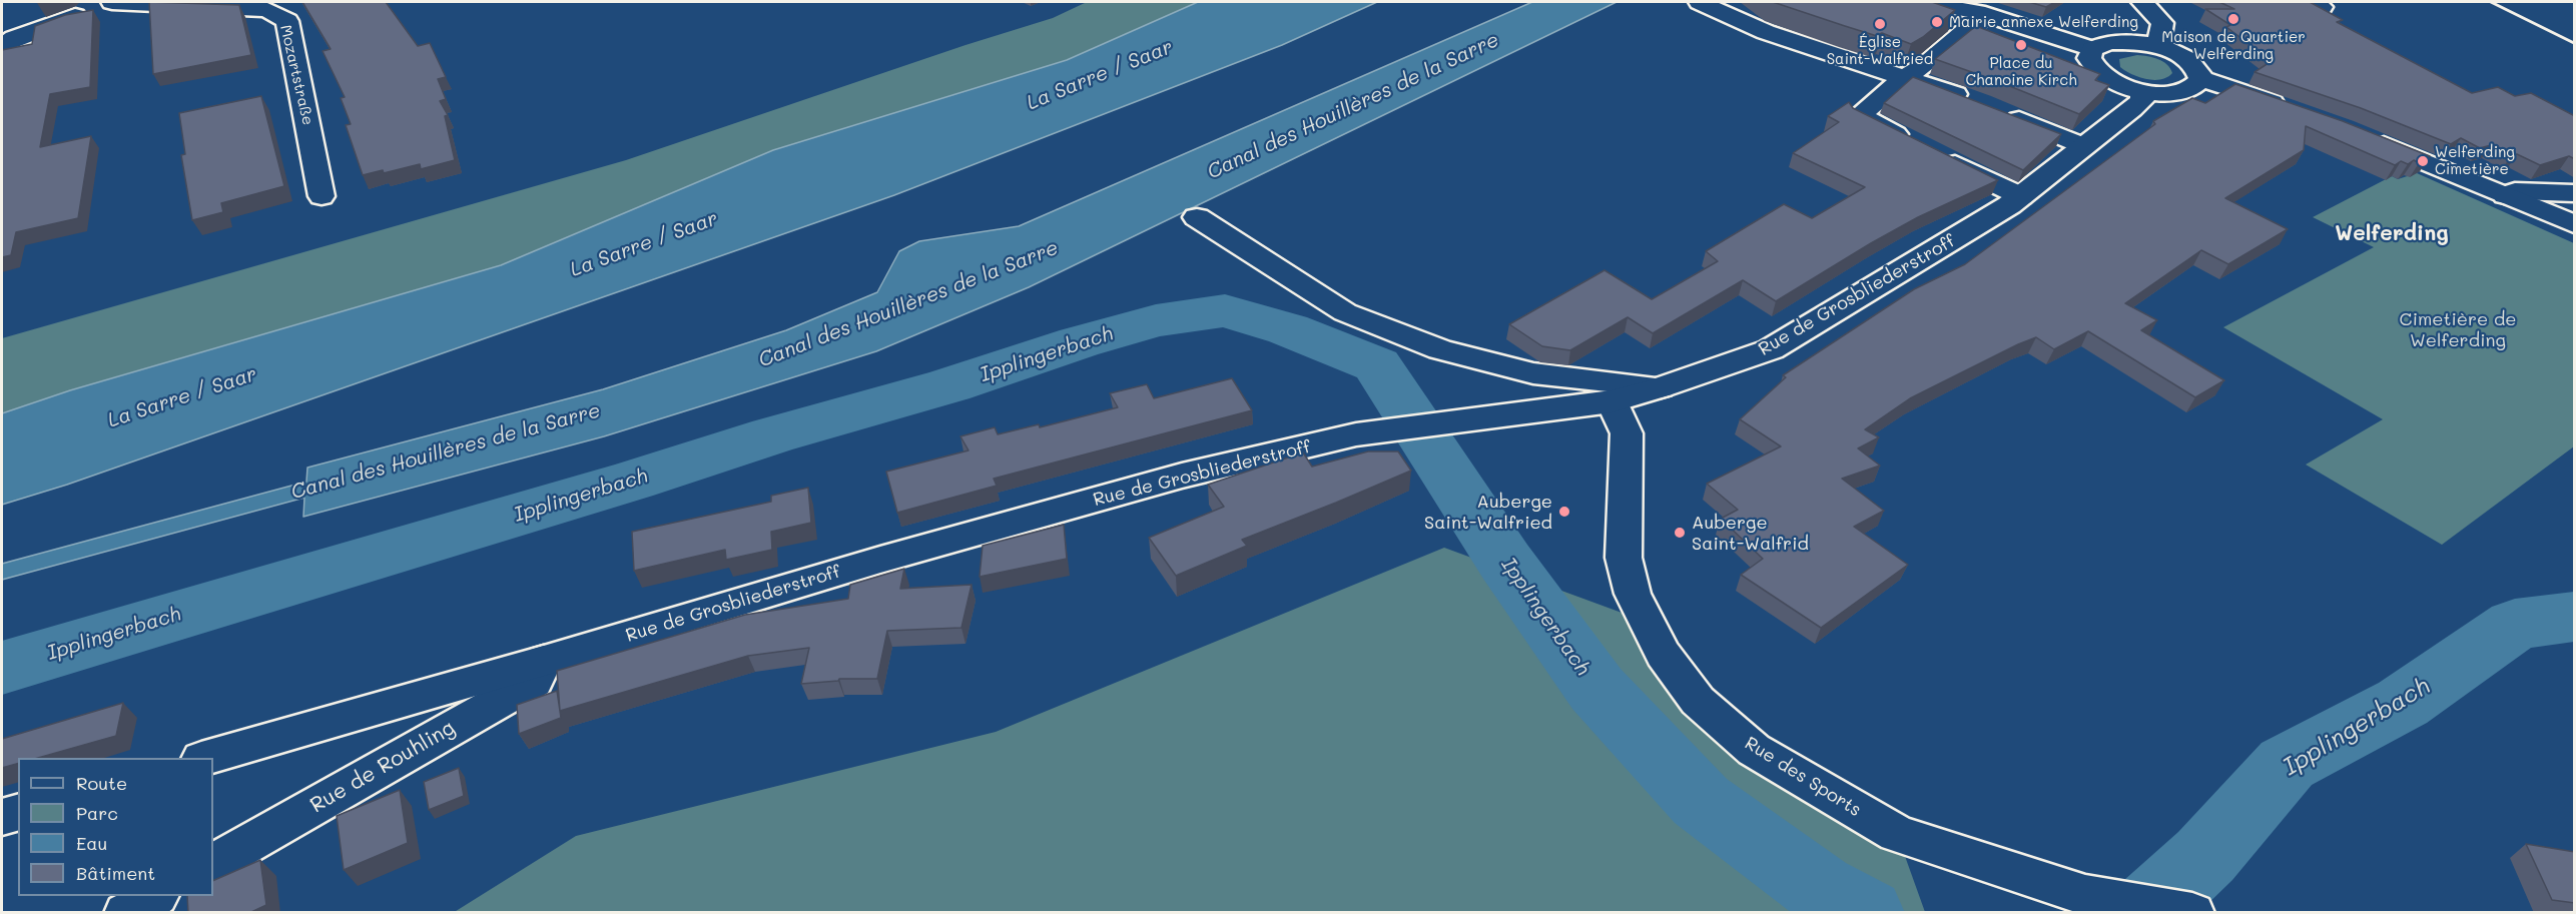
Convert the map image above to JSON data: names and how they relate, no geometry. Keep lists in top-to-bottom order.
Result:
{
  "streets": {
    "street": [
      "Mozartstraße",
      "Rue de Grosbliederstroff",
      "Rue de Rouhling",
      "Rue des Sports"
    ]
  },
  "crossings": [
    ["Rue de Grosbliederstroff", "Rue de Rouhling"],
    ["Rue de Grosbliederstroff", "Rue des Sports"]
  ],
  "districts": ["Welferding"],
  "water": ["La Sarre / Saar", "Canal des Houillères de la Sarre", "Ipplingerbach"],
  "parks": ["Cimetière de Welferding"],
  "places": [
    "Maison de Quartier Welferding",
    "Mairie annexe Welferding",
    "Église Saint-Walfried",
    "Place du Chanoine Kirch",
    "Welferding Cimetière",
    "Auberge Saint-Walfried",
    "Auberge Saint-Walfrid"
  ],
  "legend": [
    "Route",
    "Parc",
    "Eau",
    "Bâtiment"
  ]
}
